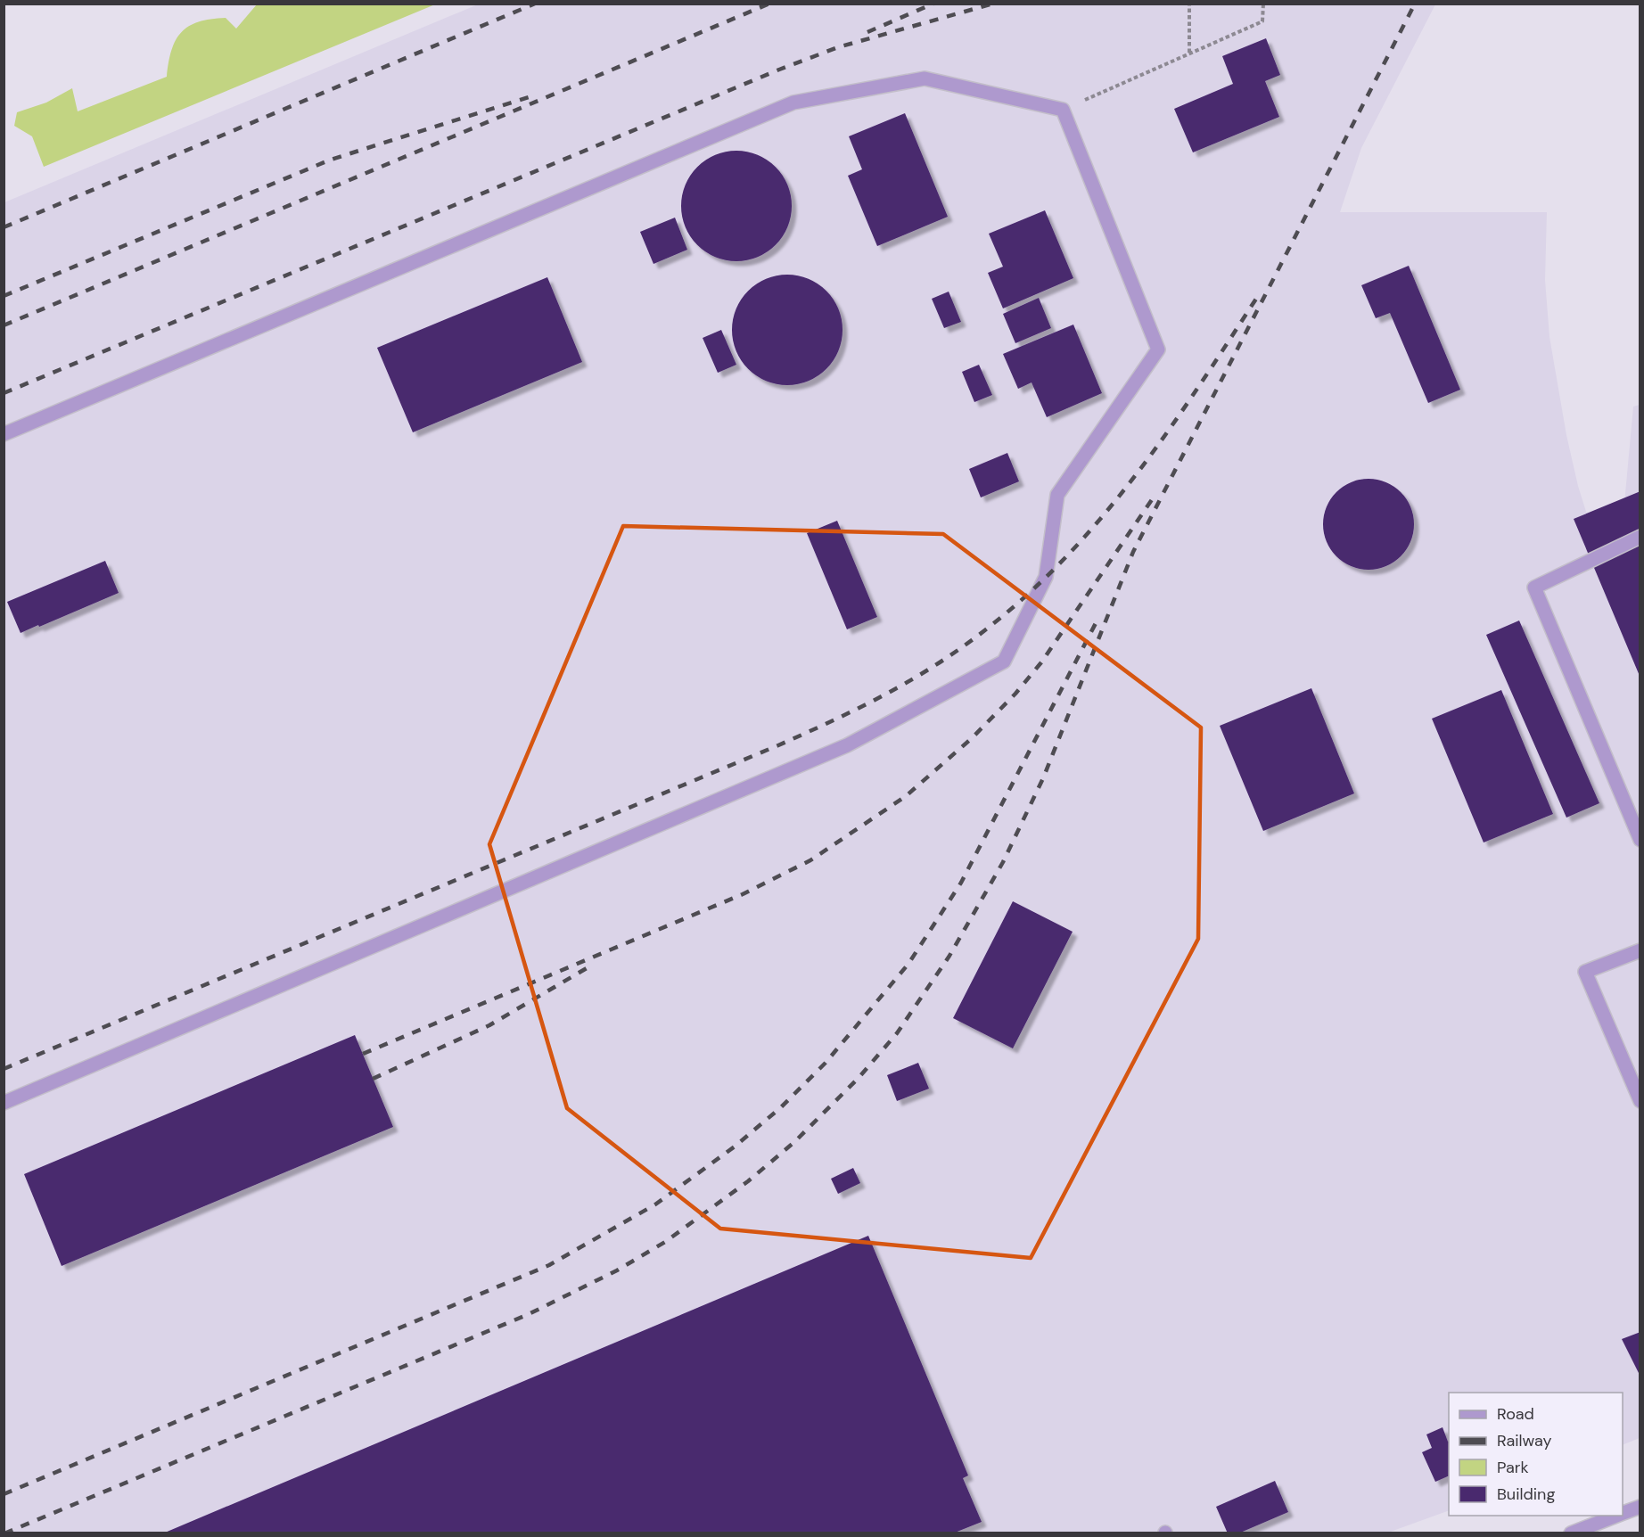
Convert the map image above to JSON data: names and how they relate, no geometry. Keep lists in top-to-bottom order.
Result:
{
  "legend": [
    "Road",
    "Railway",
    "Park",
    "Building"
  ]
}
